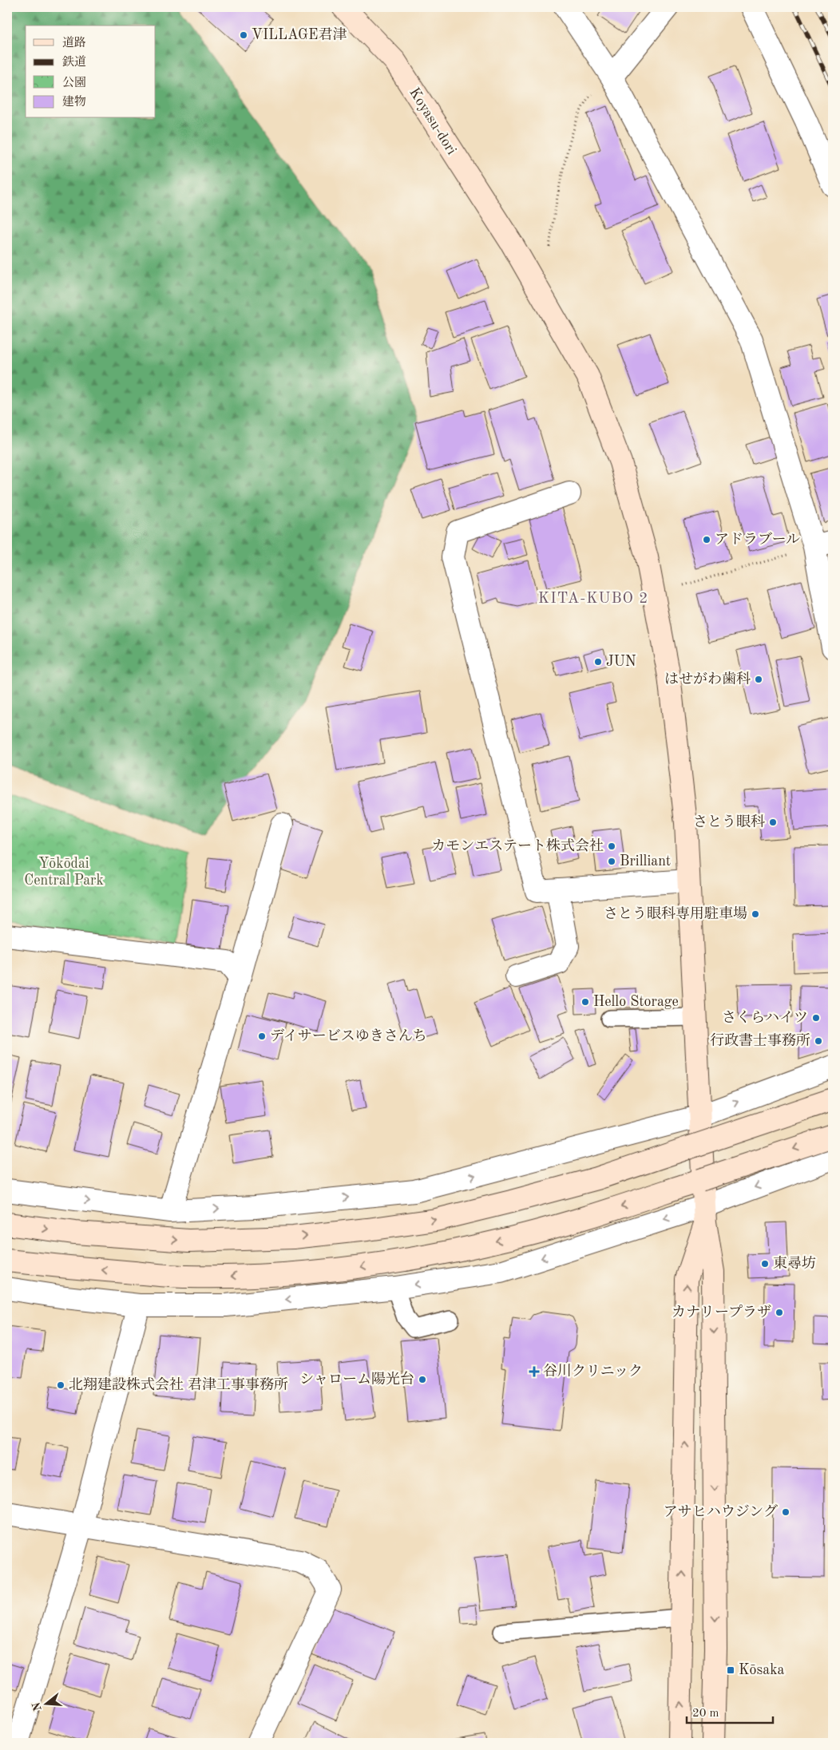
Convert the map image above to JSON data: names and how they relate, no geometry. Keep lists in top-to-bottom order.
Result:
{
  "streets": {
    "street": ["Koyasu-dori"]
  },
  "districts": ["KITA-KUBO 2"],
  "parks": ["Yōkōdai Central Park"],
  "places": {
    "other": [
      "VILLAGE君津",
      "アドラブール",
      "JUN",
      "はせがわ歯科",
      "さとう眼科",
      "カモンエステート株式会社",
      "Brilliant",
      "さとう眼科専用駐車場",
      "Hello Storage",
      "さくらハイツ",
      "デイサービスゆきさんち",
      "行政書士事務所",
      "東尋坊",
      "カナリープラザ",
      "シャローム陽光台",
      "北翔建設株式会社 君津工事事務所",
      "アサヒハウジング"
    ],
    "health": ["谷川クリニック"],
    "transit": ["Kōsaka"]
  },
  "legend": [
    "道路",
    "鉄道",
    "公園",
    "建物"
  ],
  "scale_bar": "20 m",
  "north": "left"
}
